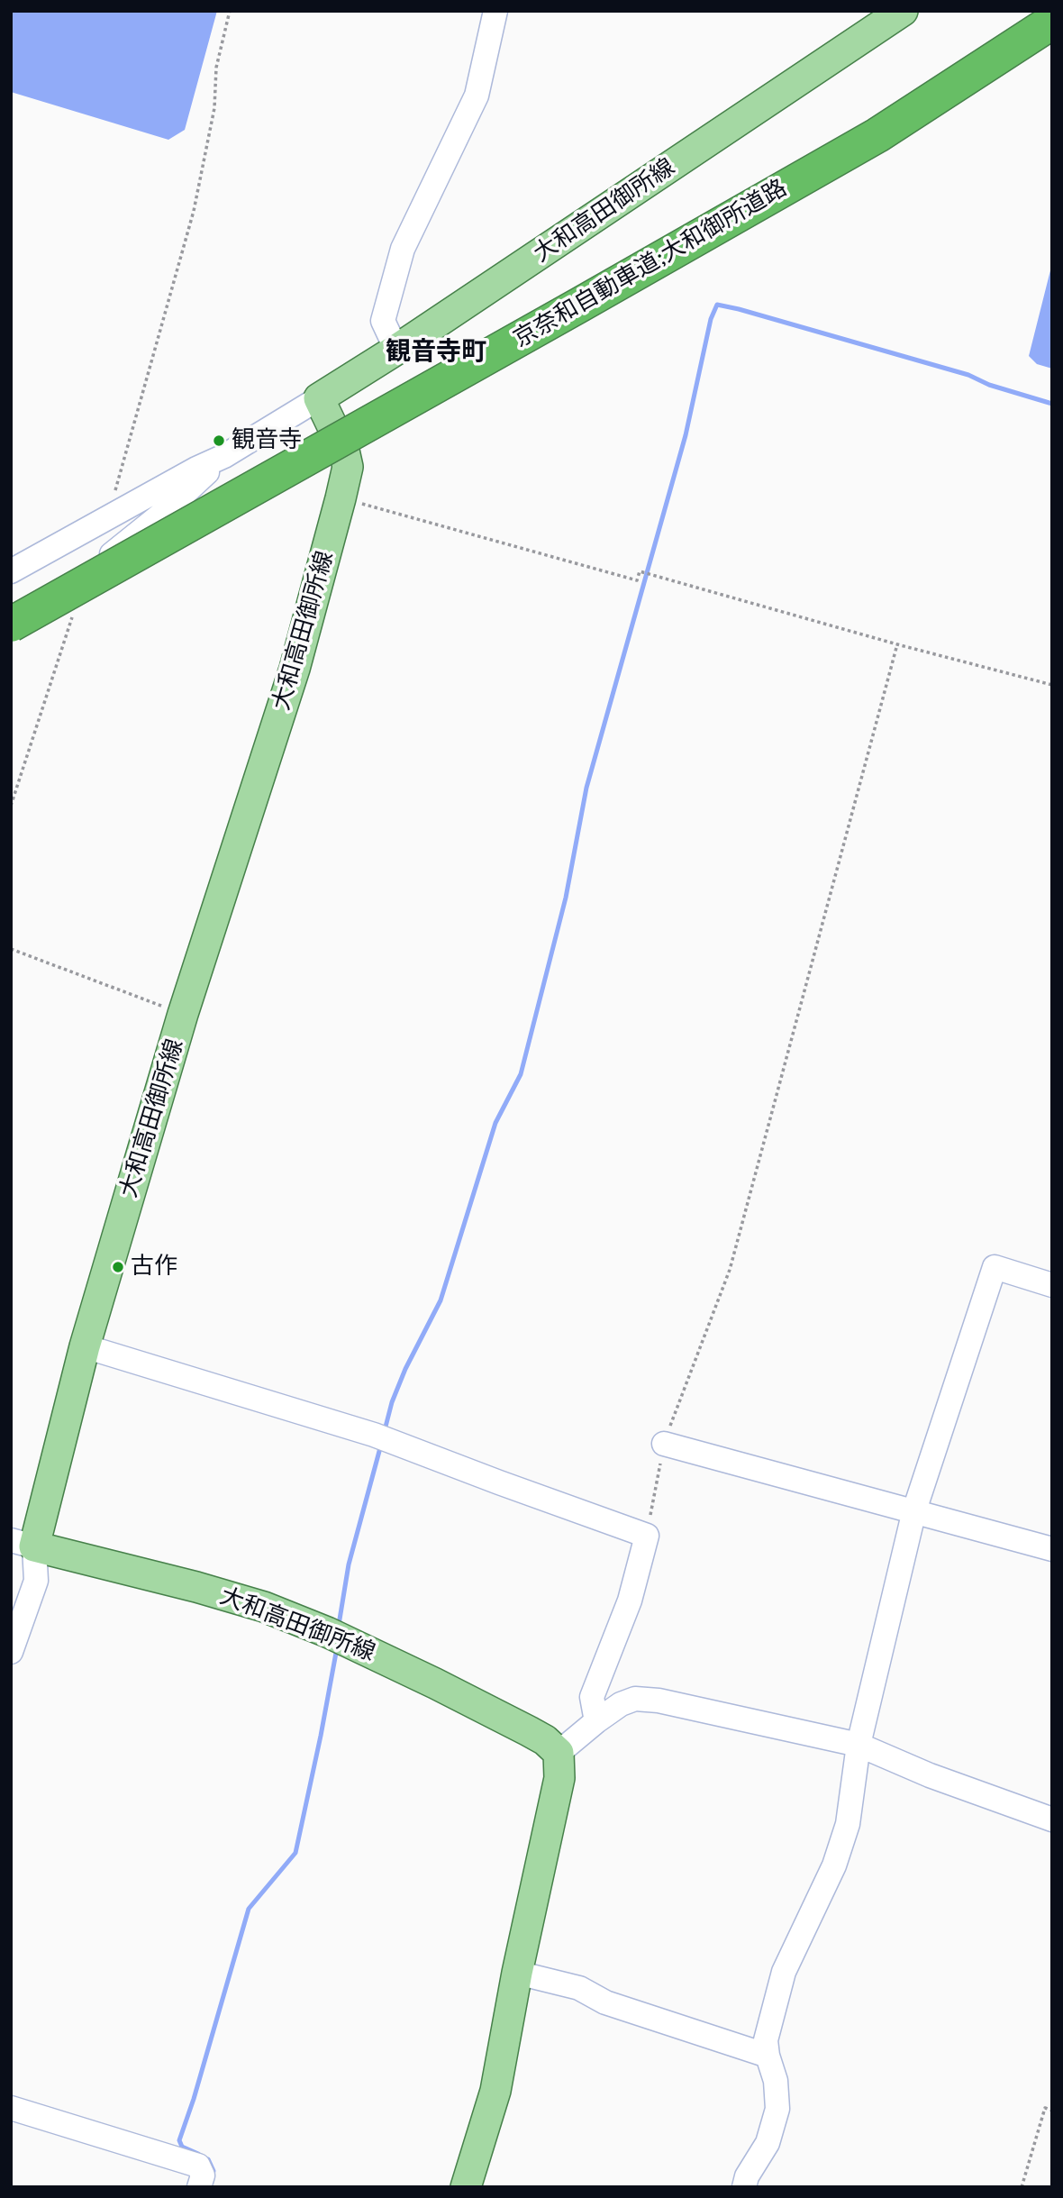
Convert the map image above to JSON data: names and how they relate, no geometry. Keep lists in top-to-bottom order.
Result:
{
  "streets": {
    "highway": ["京奈和自動車道;大和御所道路"],
    "main road": ["大和高田御所線"]
  },
  "districts": ["観音寺町"],
  "places": ["観音寺", "古作"]
}
